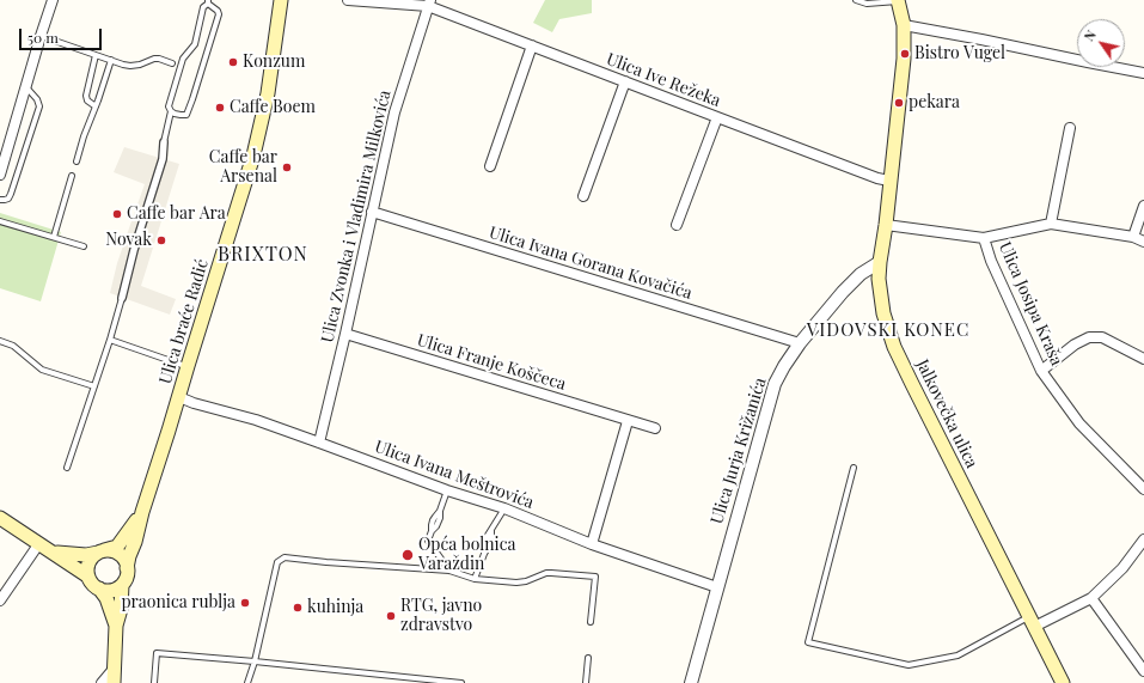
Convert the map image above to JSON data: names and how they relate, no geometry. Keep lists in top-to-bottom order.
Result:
{
  "streets": {
    "main road": ["Ulica braće Radić", "Jalkovečka ulica"],
    "street": [
      "Ulica Ive Režeka",
      "Ulica Zvonka i Vladimira Milkovića",
      "Ulica Ivana Gorana Kovačića",
      "Ulica Josipa Kraša",
      "Ulica Franje Koščeca",
      "Ulica Jurja Križanića",
      "Ulica Ivana Meštrovića"
    ]
  },
  "crossings": [
    ["Ulica Ive Režeka", "Ulica Zvonka i Vladimira Milkovića"],
    ["Ulica Ive Režeka", "Jalkovečka ulica"],
    ["Ulica Zvonka i Vladimira Milkovića", "Ulica Ivana Gorana Kovačića"],
    ["Ulica Zvonka i Vladimira Milkovića", "Ulica Franje Koščeca"],
    ["Ulica Zvonka i Vladimira Milkovića", "Ulica Ivana Meštrovića"],
    ["Ulica Ivana Gorana Kovačića", "Ulica Jurja Križanića"],
    ["Ulica braće Radić", "Ulica Ivana Meštrovića"],
    ["Jalkovečka ulica", "Ulica Jurja Križanića"],
    ["Ulica Jurja Križanića", "Ulica Ivana Meštrovića"]
  ],
  "districts": ["BRIXTON", "VIDOVSKI KONEC"],
  "places": [
    "Bistro Vugel",
    "Konzum",
    "pekara",
    "Caffe Boem",
    "Caffe bar Arsenal",
    "Caffe bar Ara",
    "Novak",
    "Opća bolnica Varaždin",
    "praonica rublja",
    "kuhinja",
    "RTG, javno zdravstvo"
  ],
  "scale_bar": "50 m",
  "north": "top left"
}
